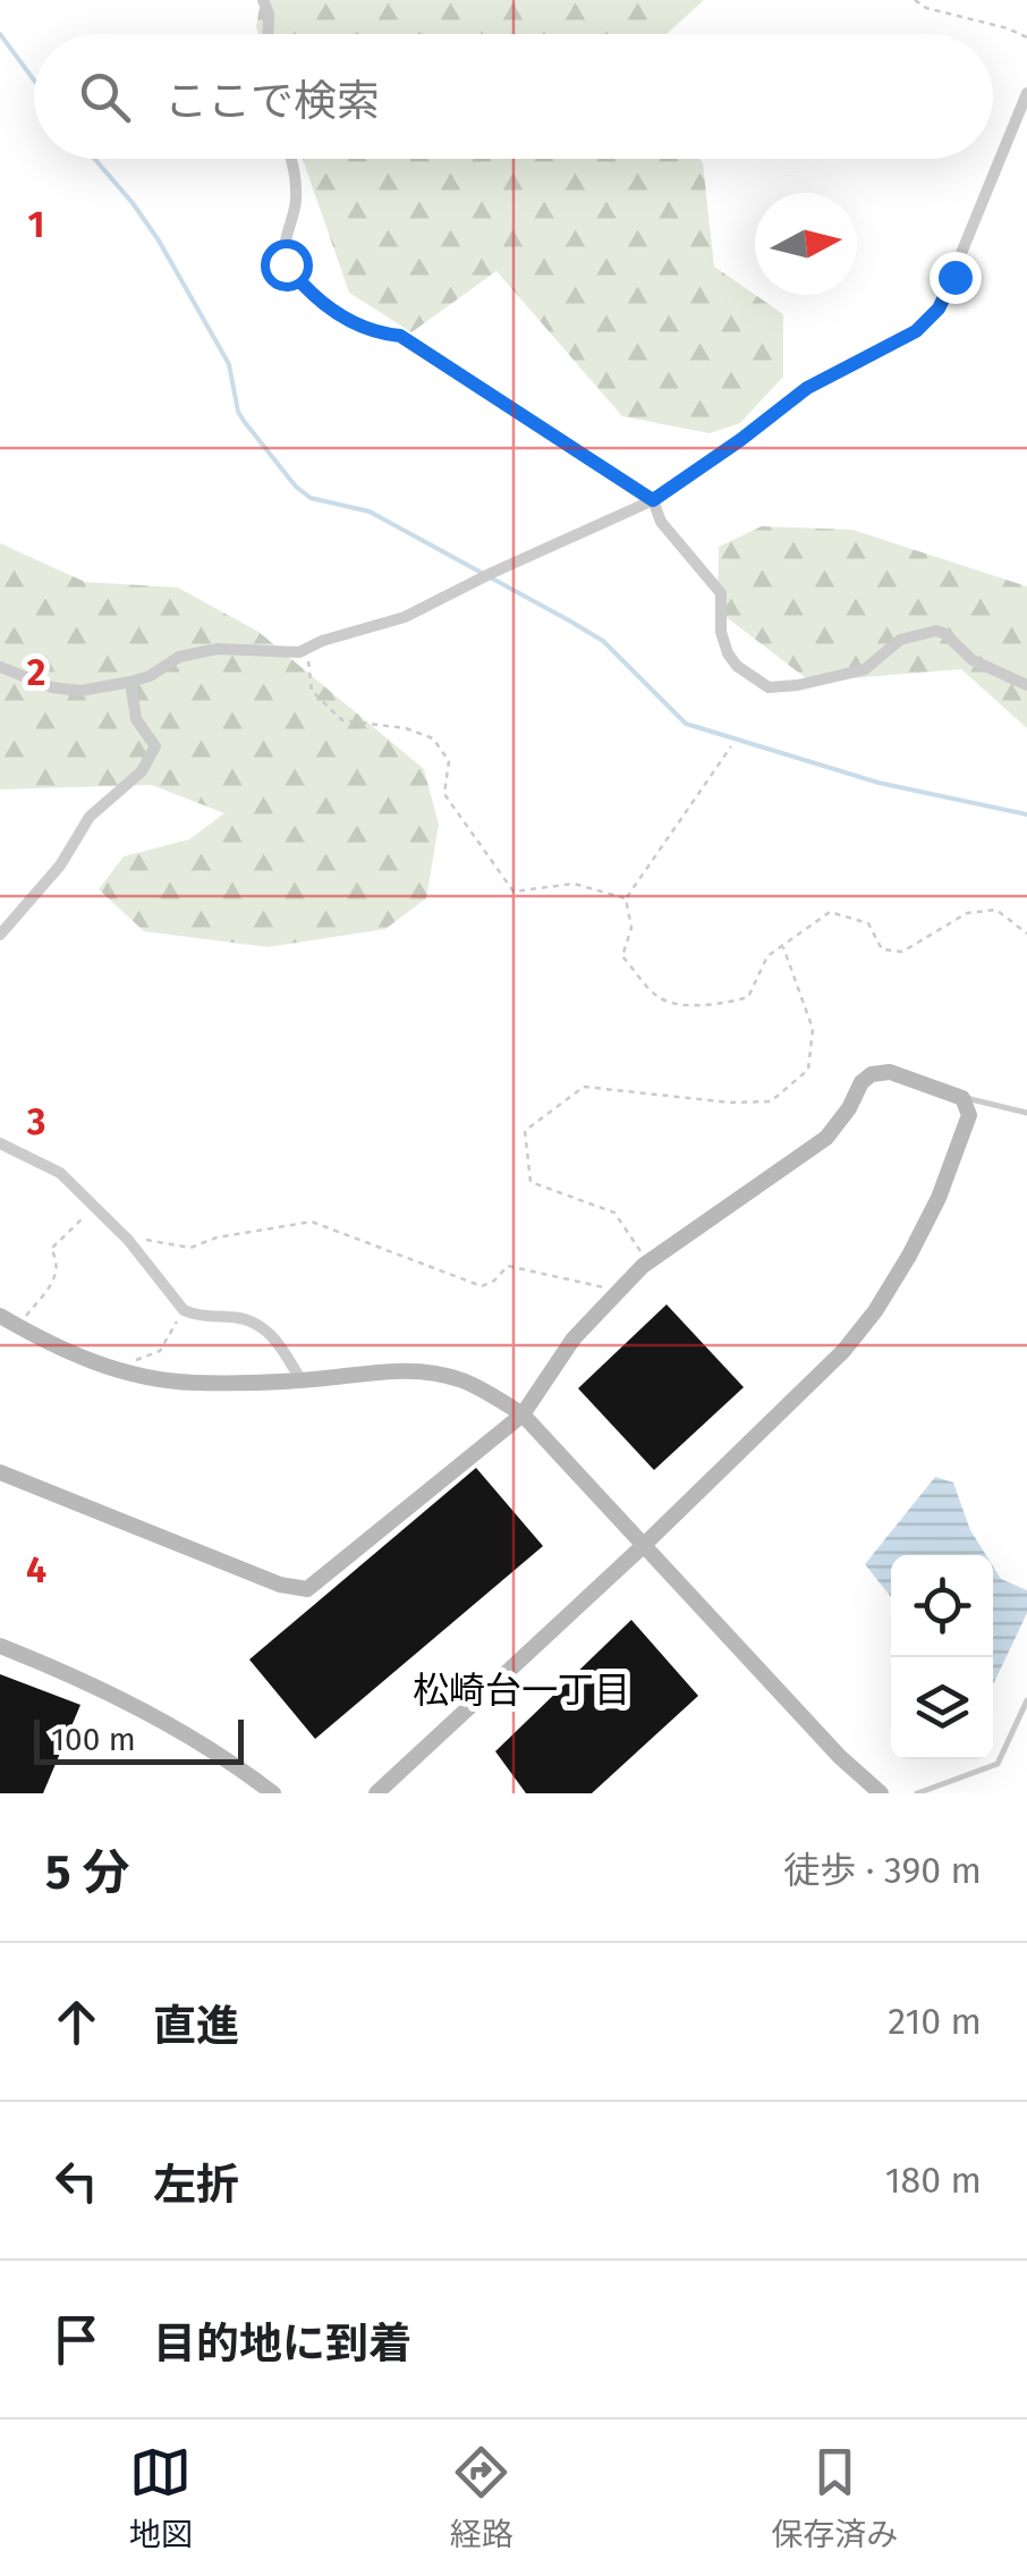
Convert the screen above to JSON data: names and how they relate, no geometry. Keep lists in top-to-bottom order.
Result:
{
  "districts": ["松崎台一丁目"],
  "scale_bar": "100 m",
  "north": "right",
  "page": {
    "search": "ここで検索",
    "scale": "100 m",
    "heading": ["5 分", "徒歩 · 390 m"],
    "list": [
      ["直進", "210 m"],
      ["左折", "180 m"],
      "目的地に到着"
    ],
    "nav": ["地図", "経路", "保存済み"]
  },
  "grid": {
    "rows": [
      "1",
      "2",
      "3",
      "4"
    ]
  }
}
